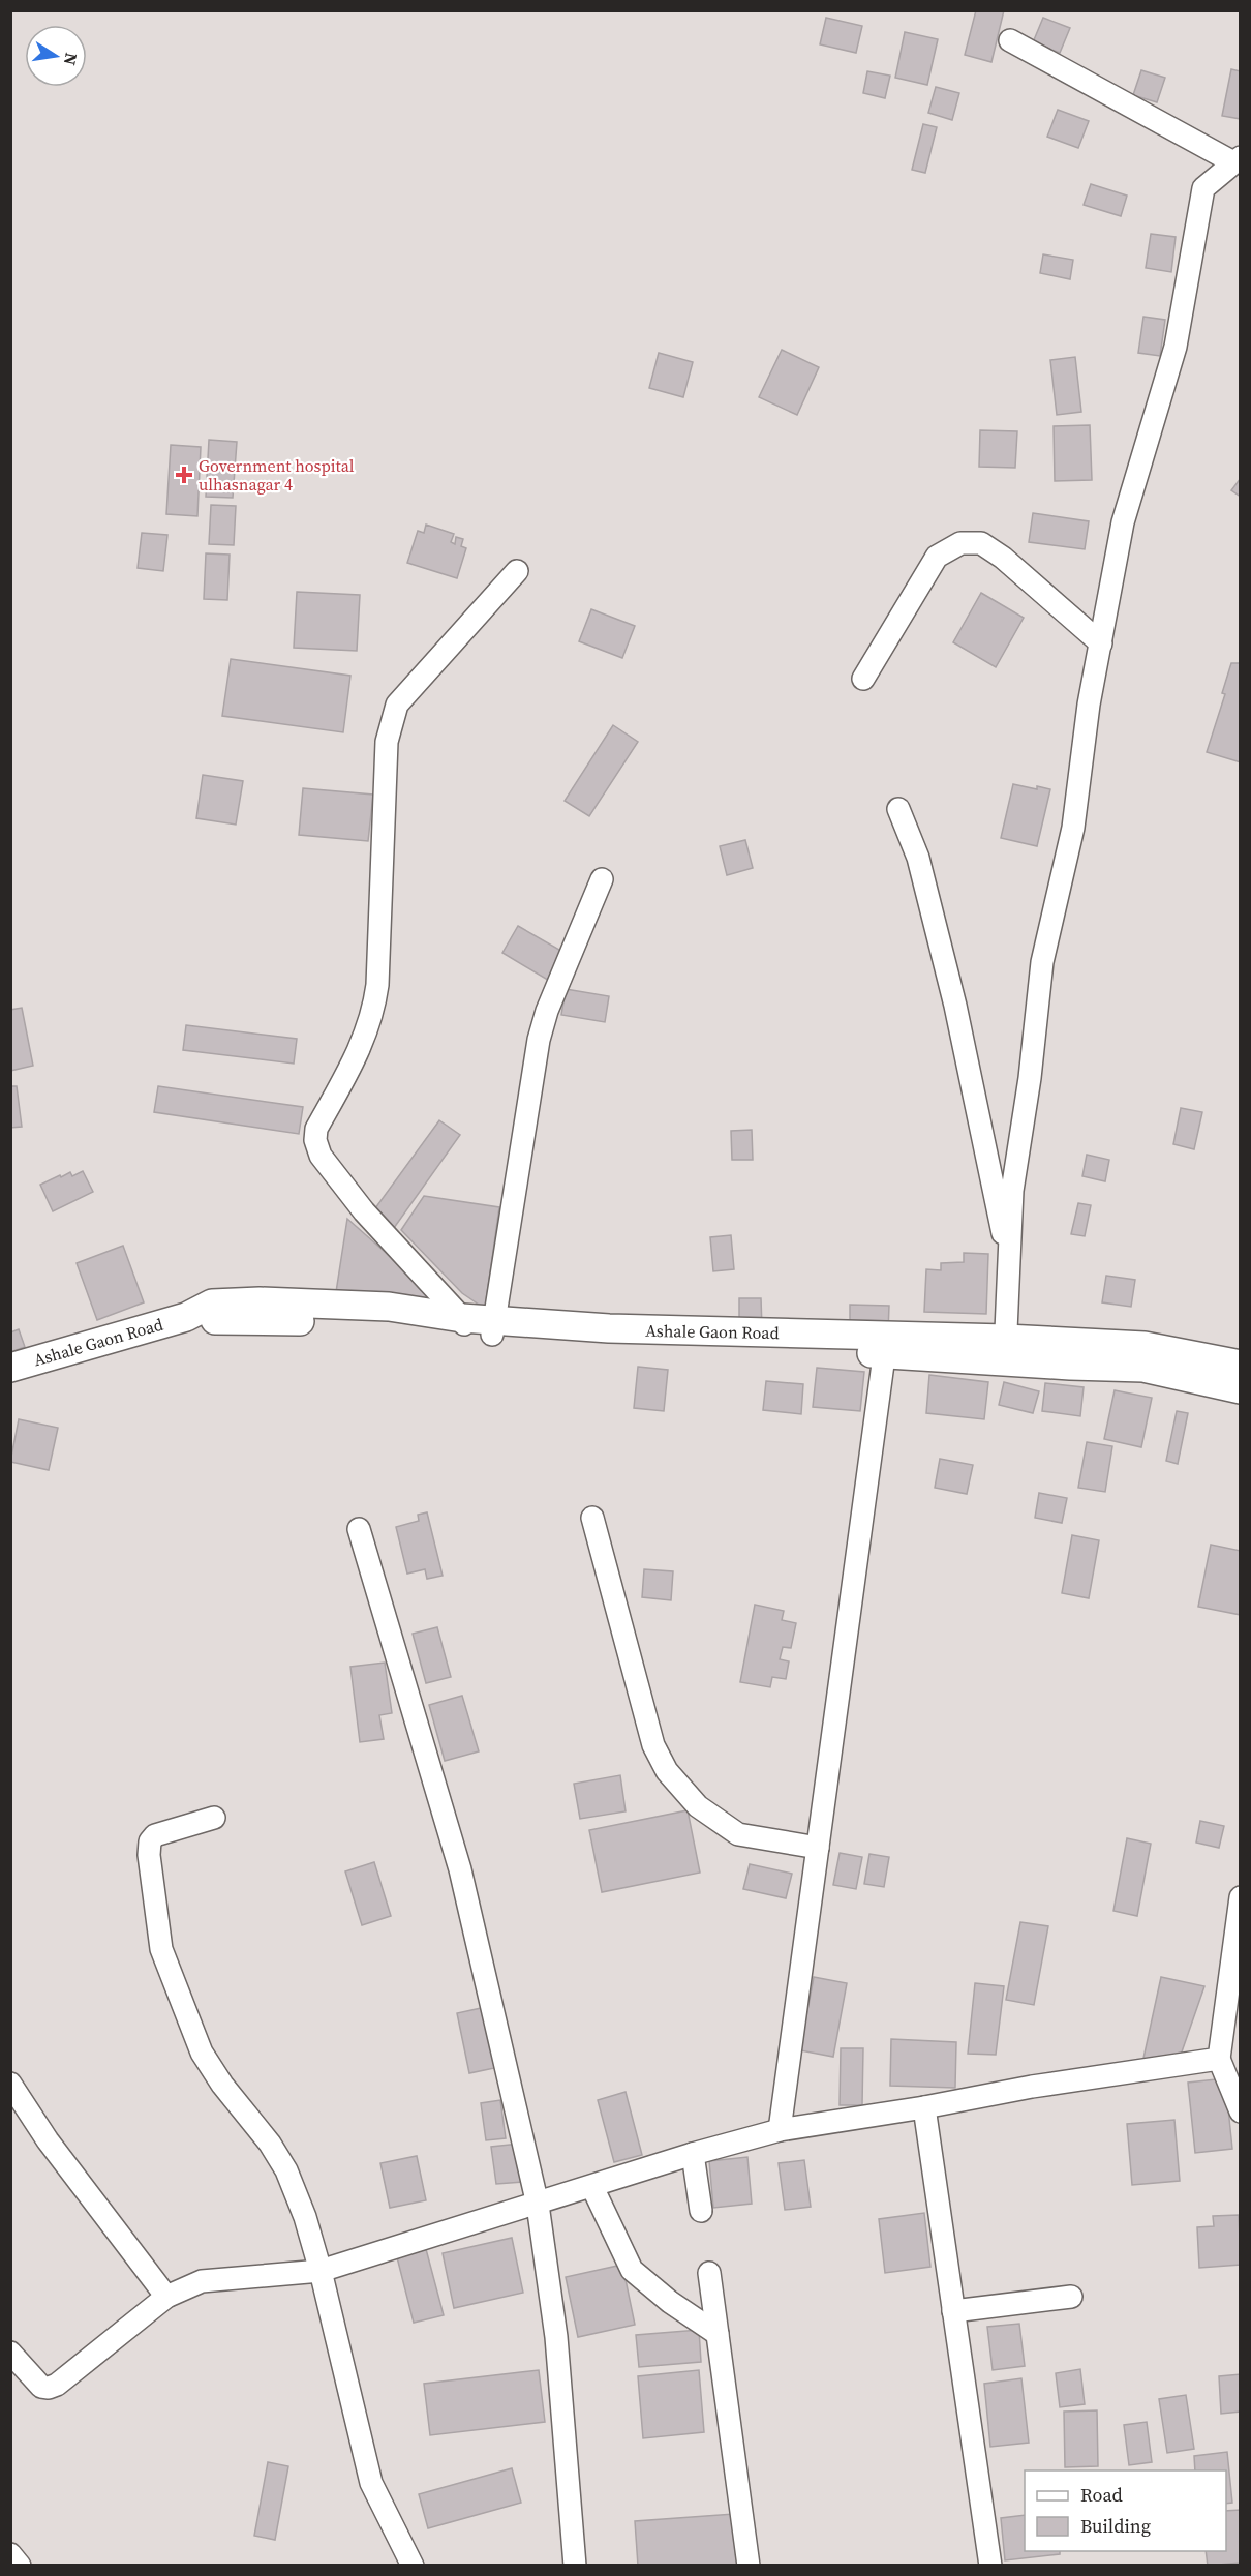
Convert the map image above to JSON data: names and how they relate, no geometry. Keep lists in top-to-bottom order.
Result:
{
  "streets": {
    "street": ["Ashale Gaon Road"]
  },
  "places": {
    "health": ["Government hospital ulhasnagar 4"]
  },
  "legend": ["Road", "Building"],
  "north": "right"
}
